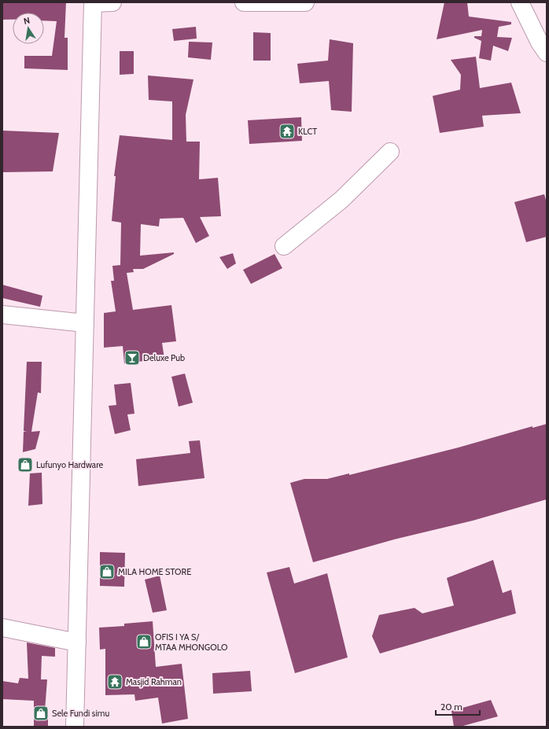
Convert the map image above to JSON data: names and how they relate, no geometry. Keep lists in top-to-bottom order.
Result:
{
  "places": {
    "temple": ["KLCT", "Masjid Rahman"],
    "bar": ["Deluxe Pub"],
    "shop": [
      "Lufunyo Hardware",
      "MILA HOME STORE",
      "OFIS I YA S/ MTAA MHONGOLO",
      "Sele Fundi simu"
    ]
  },
  "scale_bar": "20 m",
  "north": "top"
}
